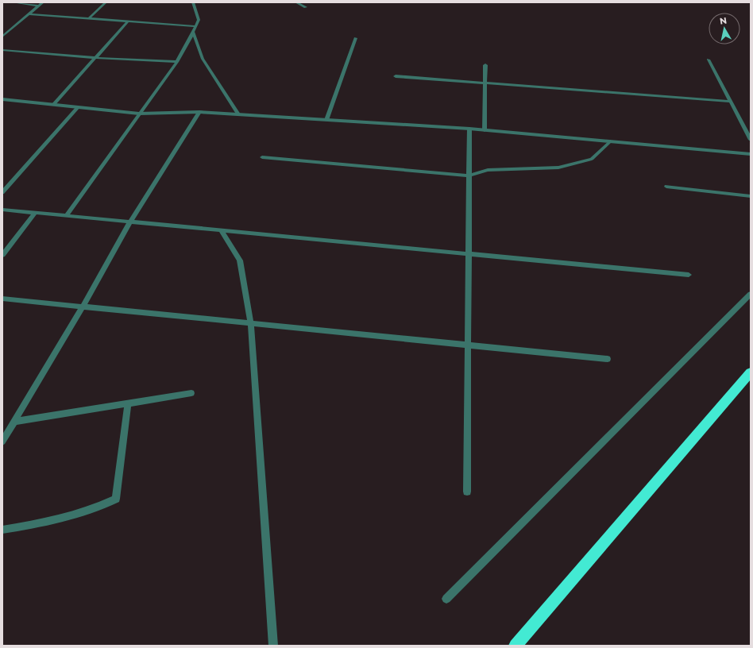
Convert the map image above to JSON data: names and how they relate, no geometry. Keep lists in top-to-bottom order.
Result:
{
  "north": "top"
}
